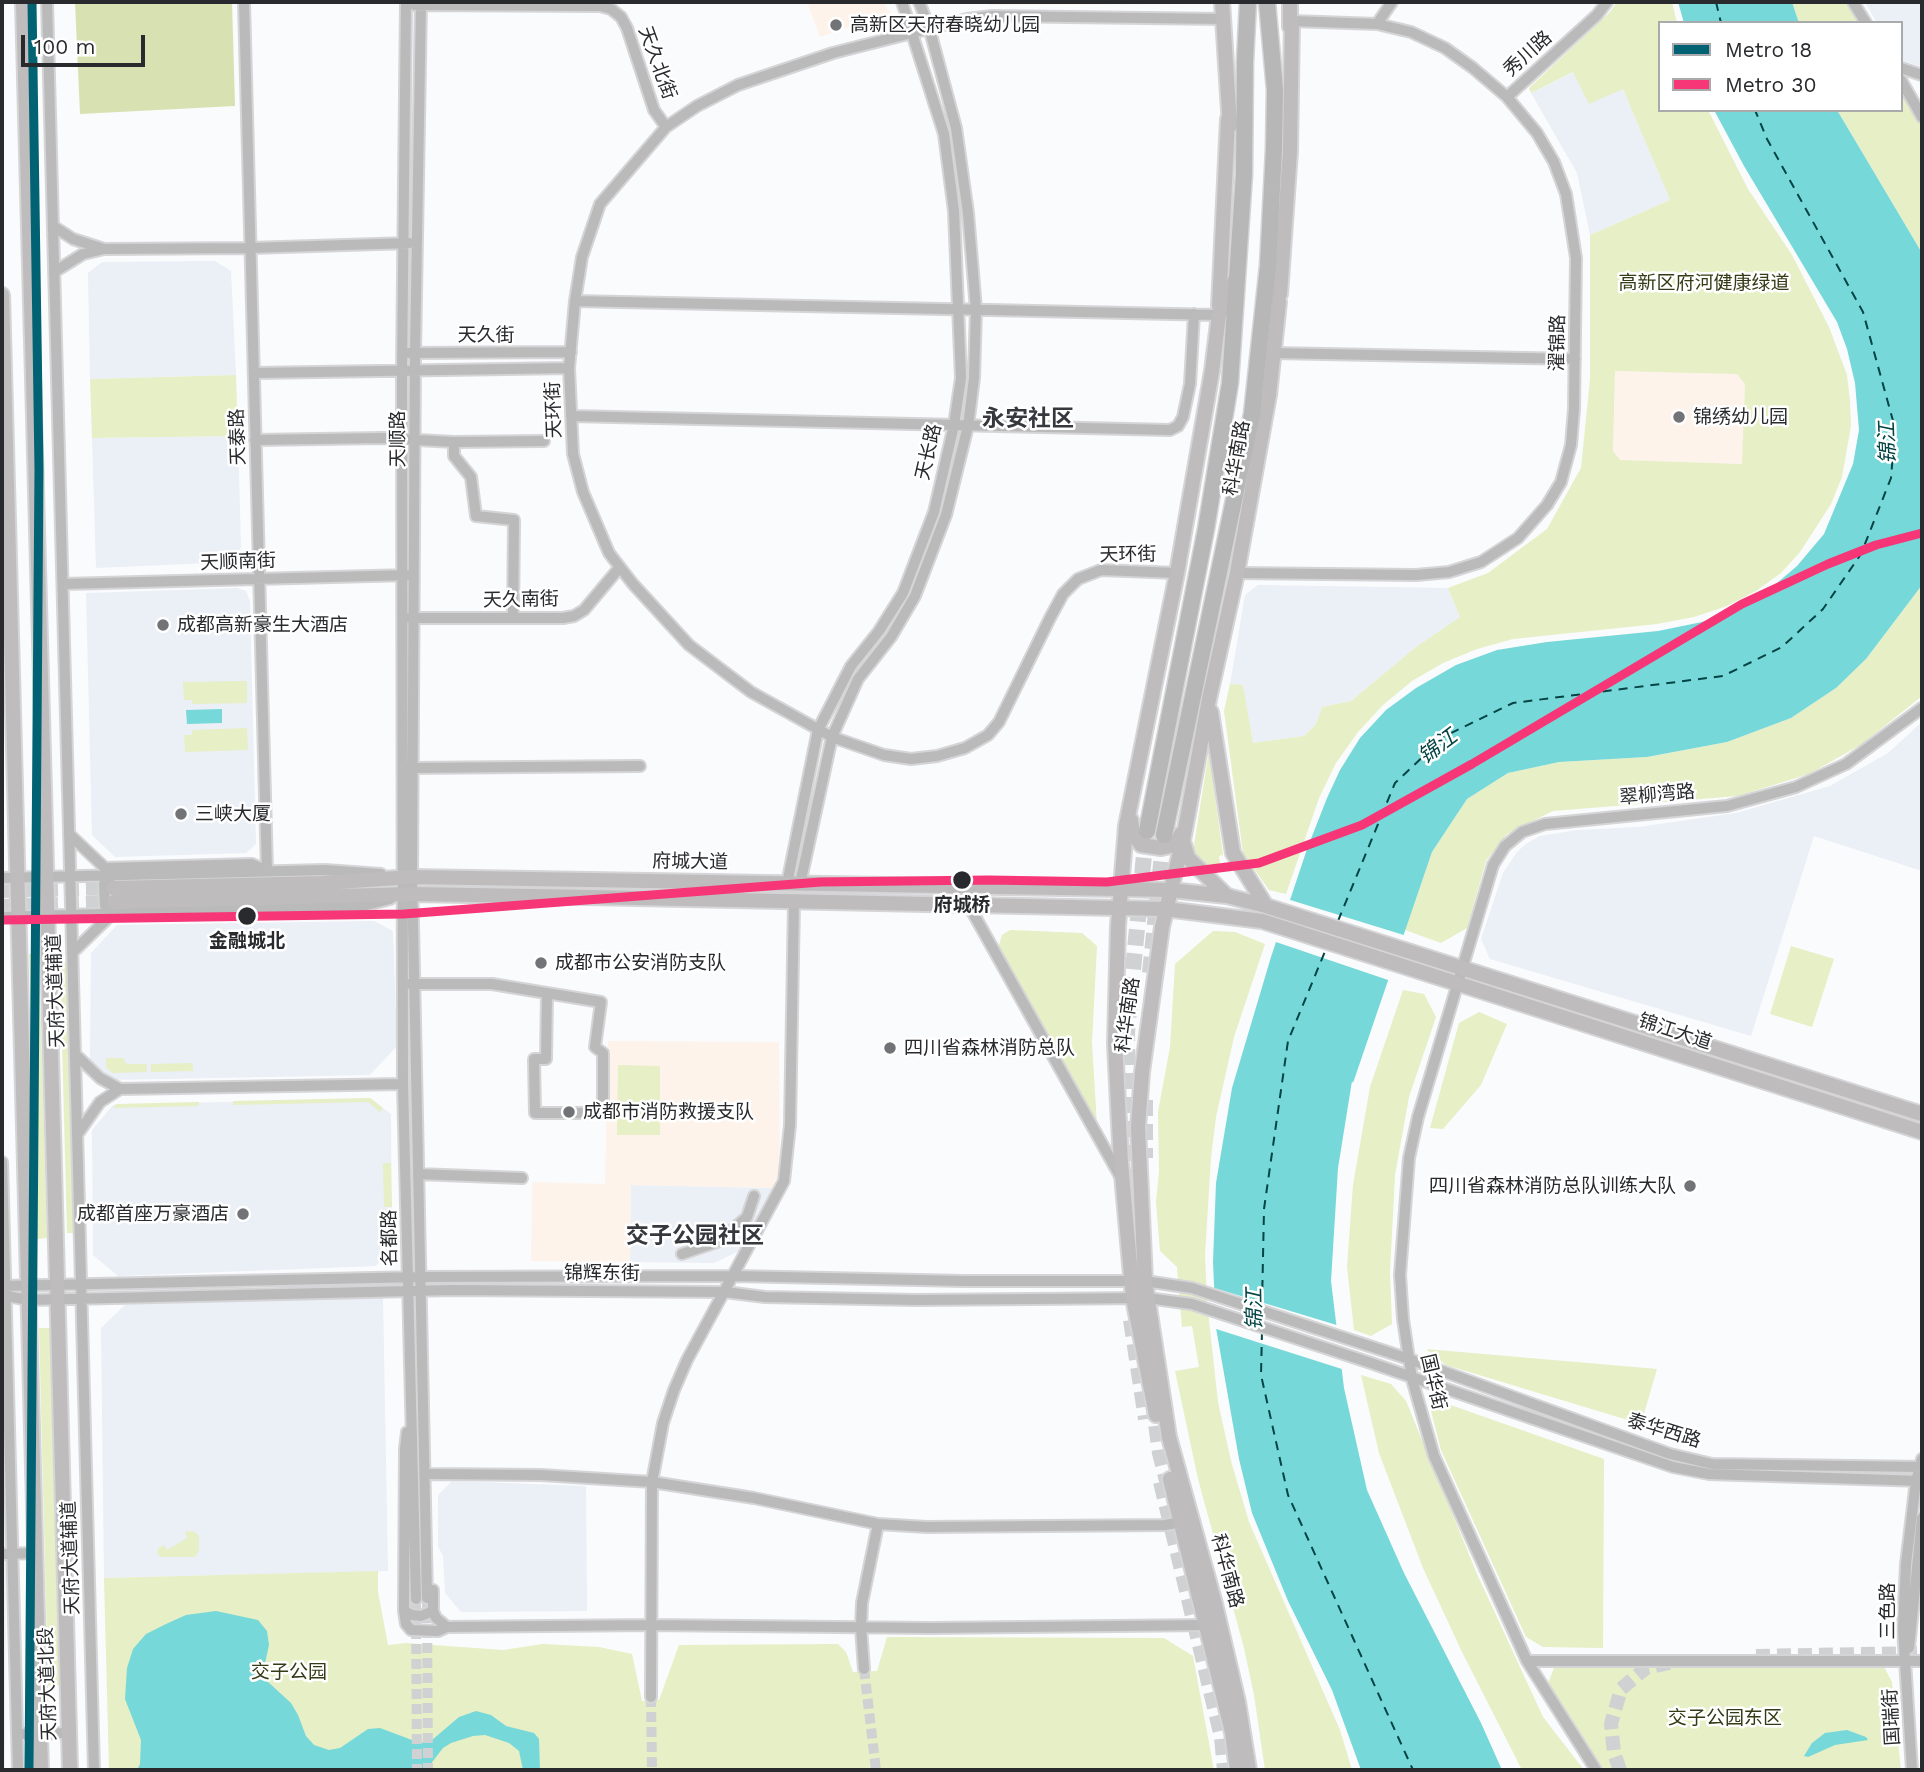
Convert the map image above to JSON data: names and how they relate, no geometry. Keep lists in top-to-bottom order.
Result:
{
  "streets": {
    "highway": ["科华南路"],
    "main road": ["府城大道", "锦江大道", "天府大道北段"],
    "street": [
      "秀川路",
      "天久北街",
      "天久街",
      "濯锦路",
      "天环街",
      "天泰路",
      "天顺路",
      "天长路",
      "天顺南街",
      "天久南街",
      "翠柳湾路",
      "天府大道辅道",
      "名都路",
      "锦辉东街",
      "国华街",
      "泰华西路",
      "三色路",
      "国瑞街"
    ]
  },
  "crossings": [
    ["秀川路", "濯锦路"],
    ["天久北街", "天环街"],
    ["天久北街", "天顺路"],
    ["天久街", "天环街"],
    ["天久街", "天泰路"],
    ["天久街", "天顺路"],
    ["濯锦路", "科华南路"],
    ["天环街", "天长路"],
    ["天环街", "科华南路"],
    ["天环街", "天久南街"],
    ["天泰路", "天顺南街"],
    ["天顺路", "天顺南街"],
    ["天顺路", "天久南街"],
    ["天顺路", "府城大道"],
    ["天顺路", "名都路"],
    ["天长路", "府城大道"],
    ["科华南路", "府城大道"],
    ["科华南路", "锦辉东街"],
    ["天顺南街", "天府大道辅道"],
    ["翠柳湾路", "锦江大道"],
    ["翠柳湾路", "国华街"],
    ["府城大道", "锦江大道"],
    ["府城大道", "名都路"],
    ["天府大道辅道", "锦辉东街"],
    ["锦江大道", "国华街"],
    ["名都路", "锦辉东街"],
    ["锦辉东街", "泰华西路"],
    ["锦辉东街", "天府大道北段"],
    ["国华街", "泰华西路"],
    ["泰华西路", "三色路"],
    ["三色路", "国瑞街"]
  ],
  "districts": ["永安社区", "交子公园社区"],
  "water": ["锦江"],
  "parks": ["高新区府河健康绿道", "交子公园", "交子公园东区"],
  "places": [
    "高新区天府春晓幼儿园",
    "锦绣幼儿园",
    "成都高新豪生大酒店",
    "三峡大厦",
    "府城桥",
    "金融城北",
    "成都市公安消防支队",
    "四川省森林消防总队",
    "成都市消防救援支队",
    "四川省森林消防总队训练大队",
    "成都首座万豪酒店"
  ],
  "lines": ["metro line 18", "metro line 30"],
  "legend": ["Metro 18", "Metro 30"],
  "scale_bar": "100 m"
}
